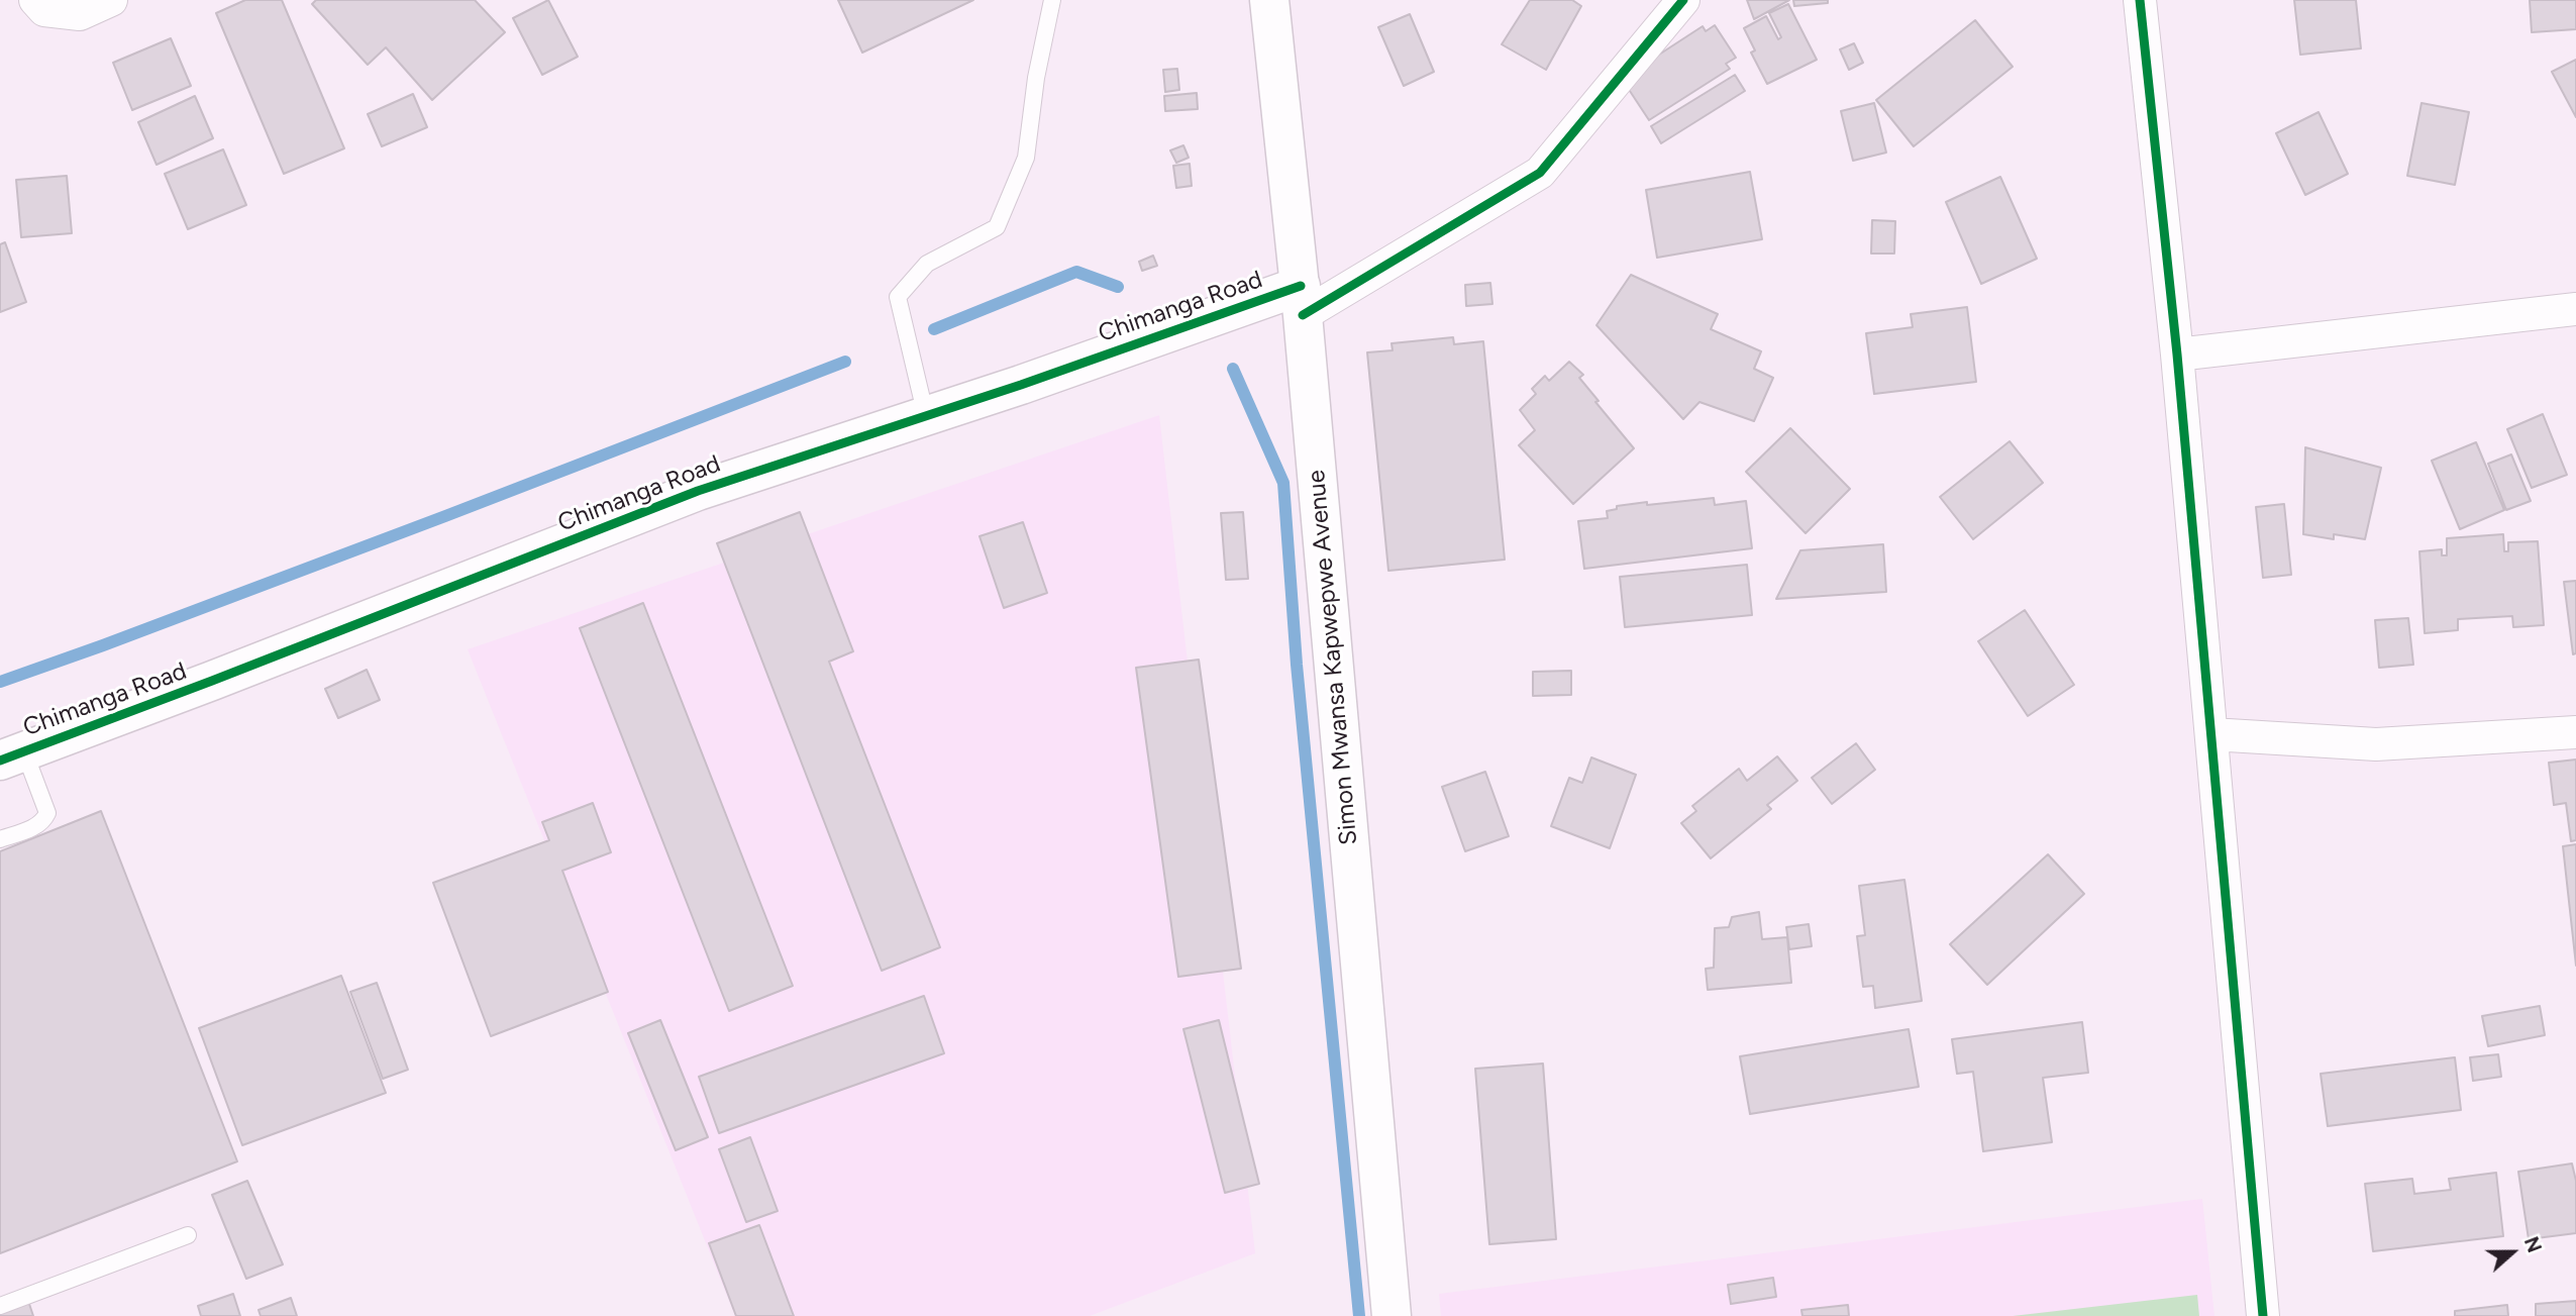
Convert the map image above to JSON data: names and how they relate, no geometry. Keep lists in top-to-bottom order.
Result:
{
  "streets": {
    "street": ["Chimanga Road", "Simon Mwansa Kapwepwe Avenue"]
  },
  "crossings": [
    ["Chimanga Road", "Simon Mwansa Kapwepwe Avenue"]
  ],
  "north": "right"
}
